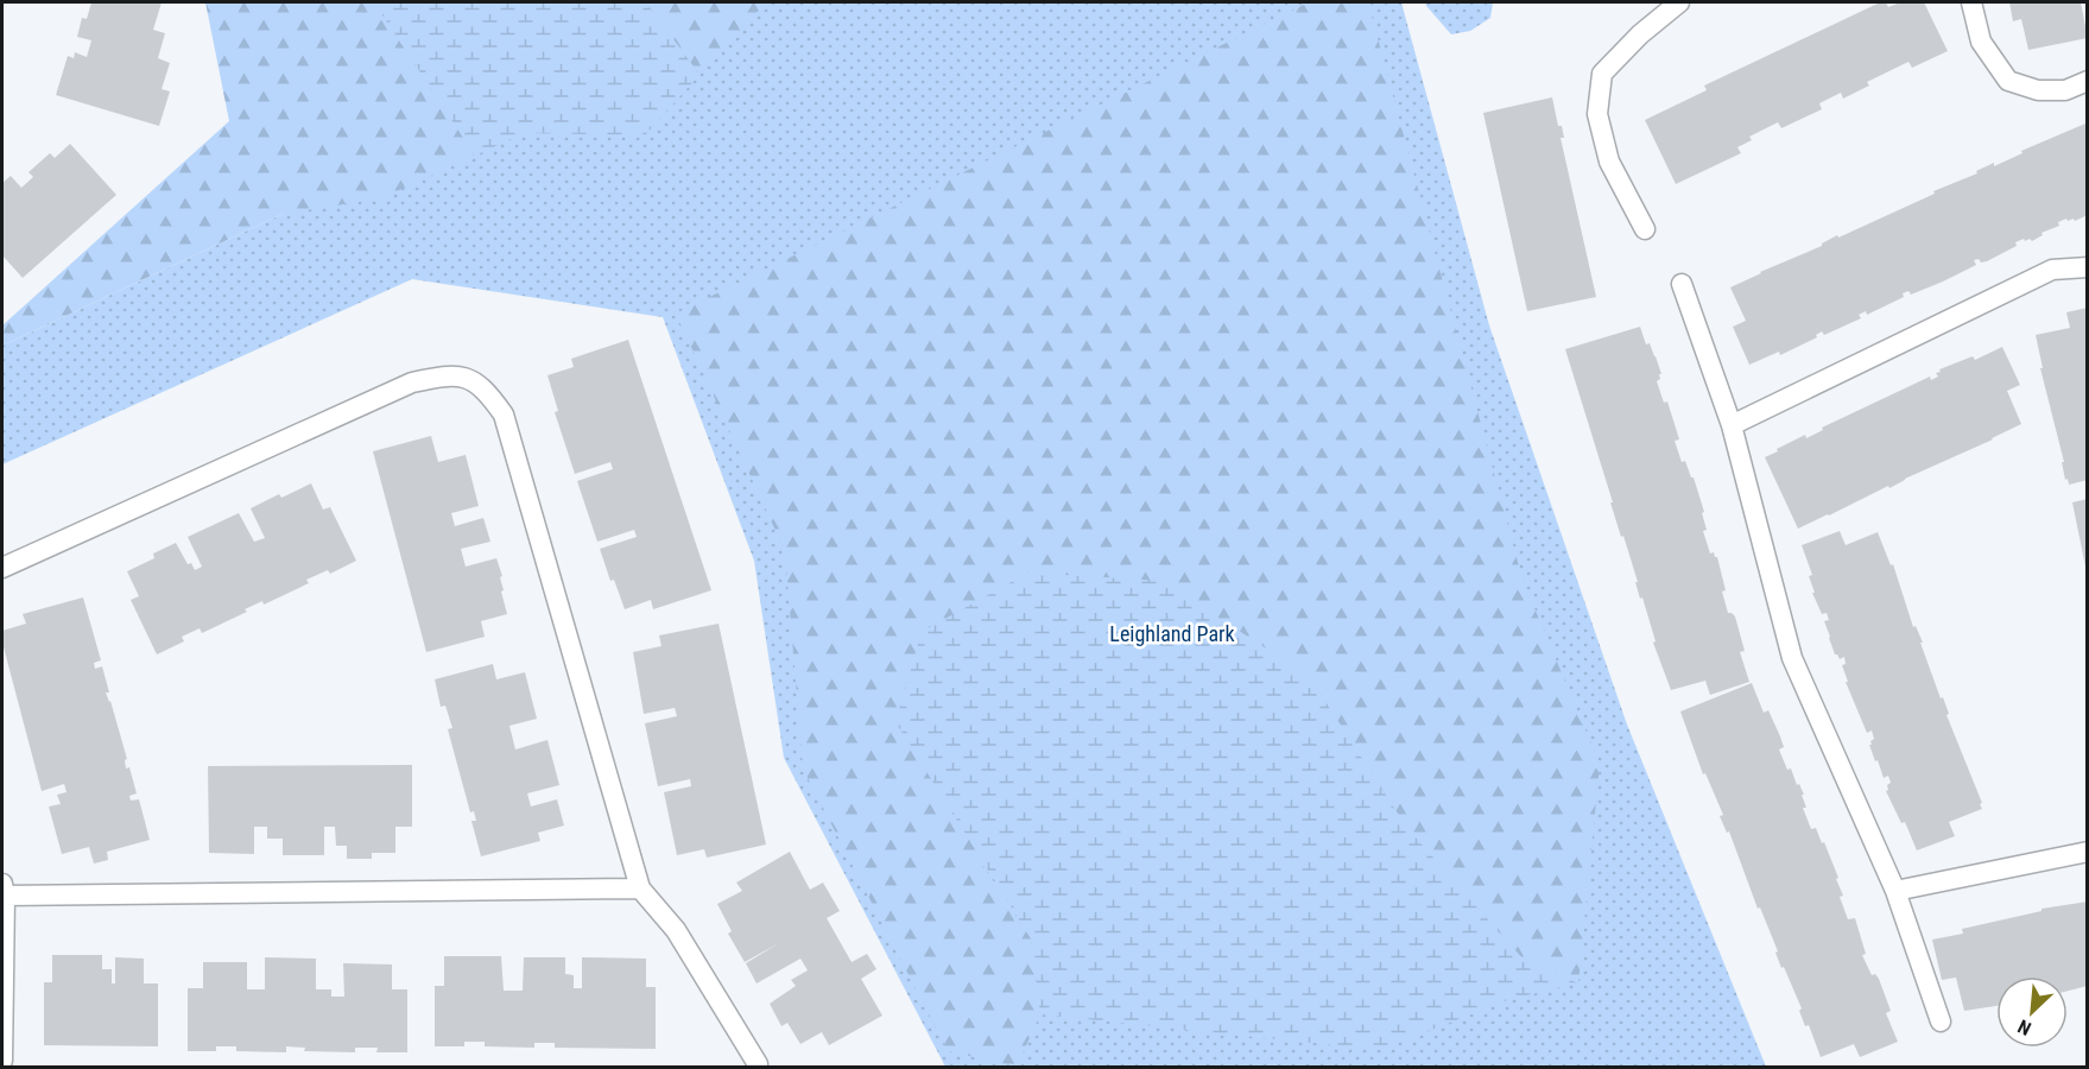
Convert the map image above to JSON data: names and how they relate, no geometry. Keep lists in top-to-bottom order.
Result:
{
  "parks": ["Leighland Park"],
  "north": "bottom left"
}
